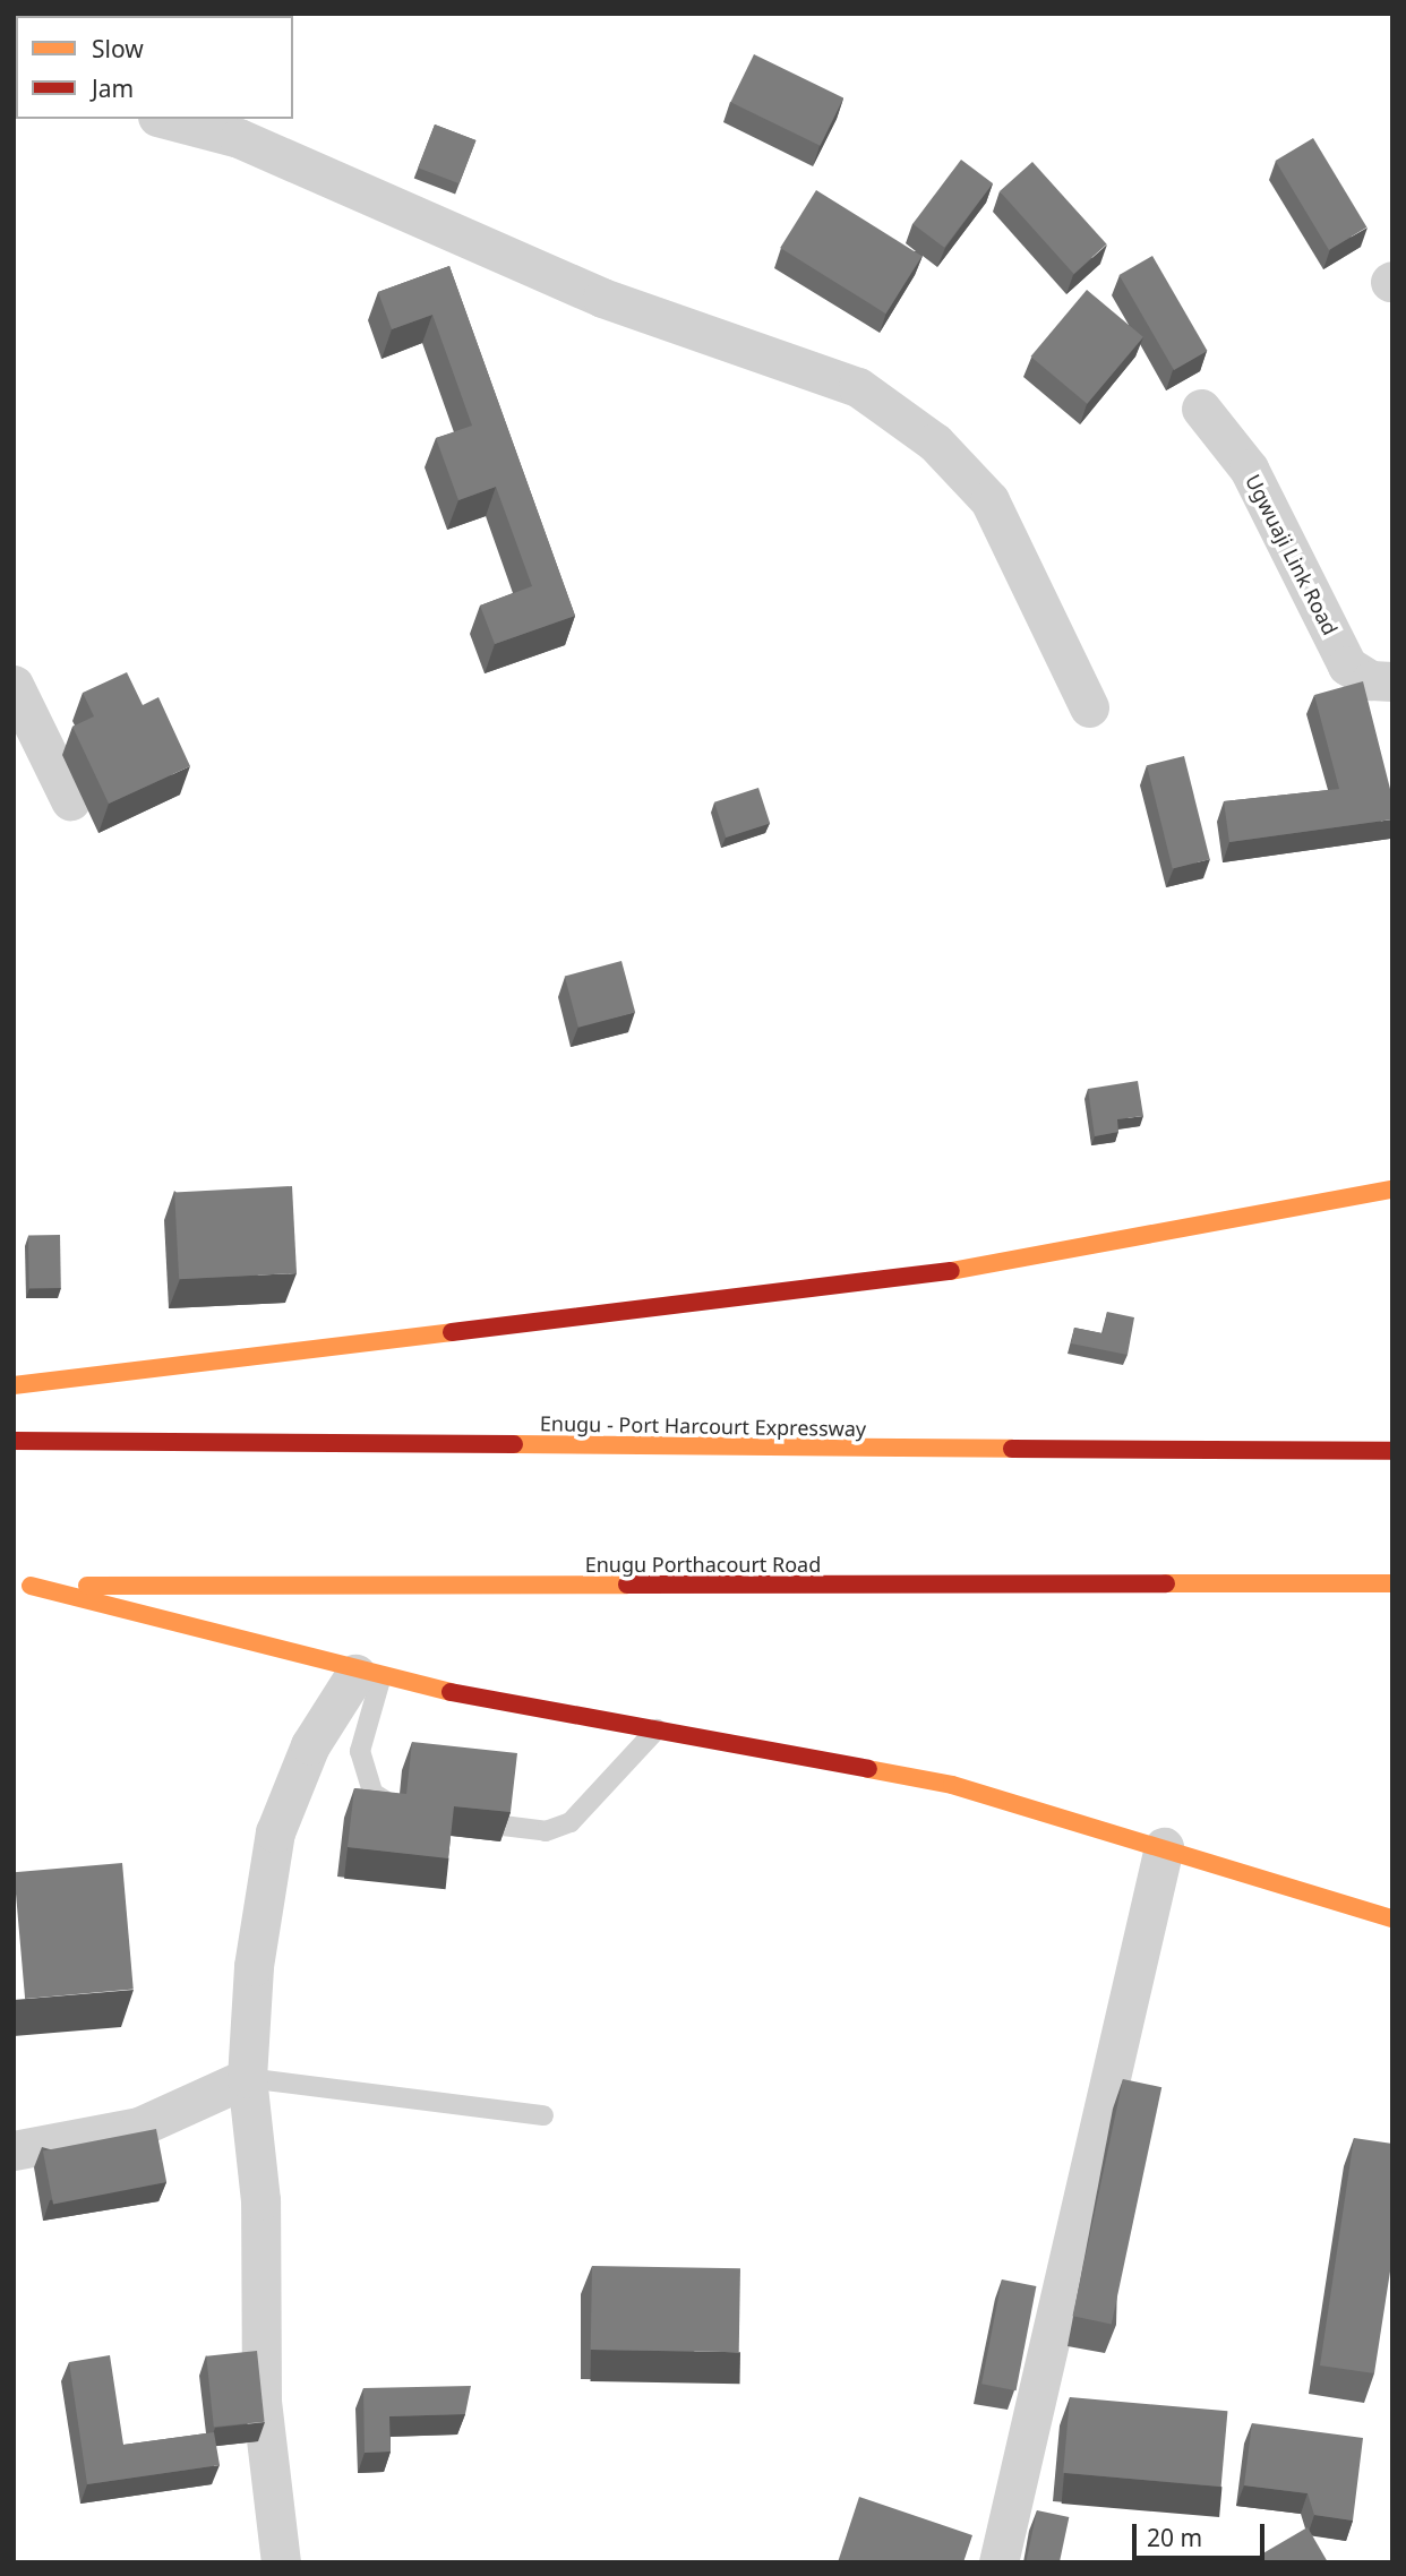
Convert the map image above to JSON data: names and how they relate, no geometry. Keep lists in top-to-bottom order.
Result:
{
  "streets": {
    "highway": ["Enugu - Port Harcourt Expressway", "Enugu Porthacourt Road"],
    "street": ["Ugwuaji Link Road"]
  },
  "legend": ["Slow", "Jam"],
  "scale_bar": "20 m"
}
